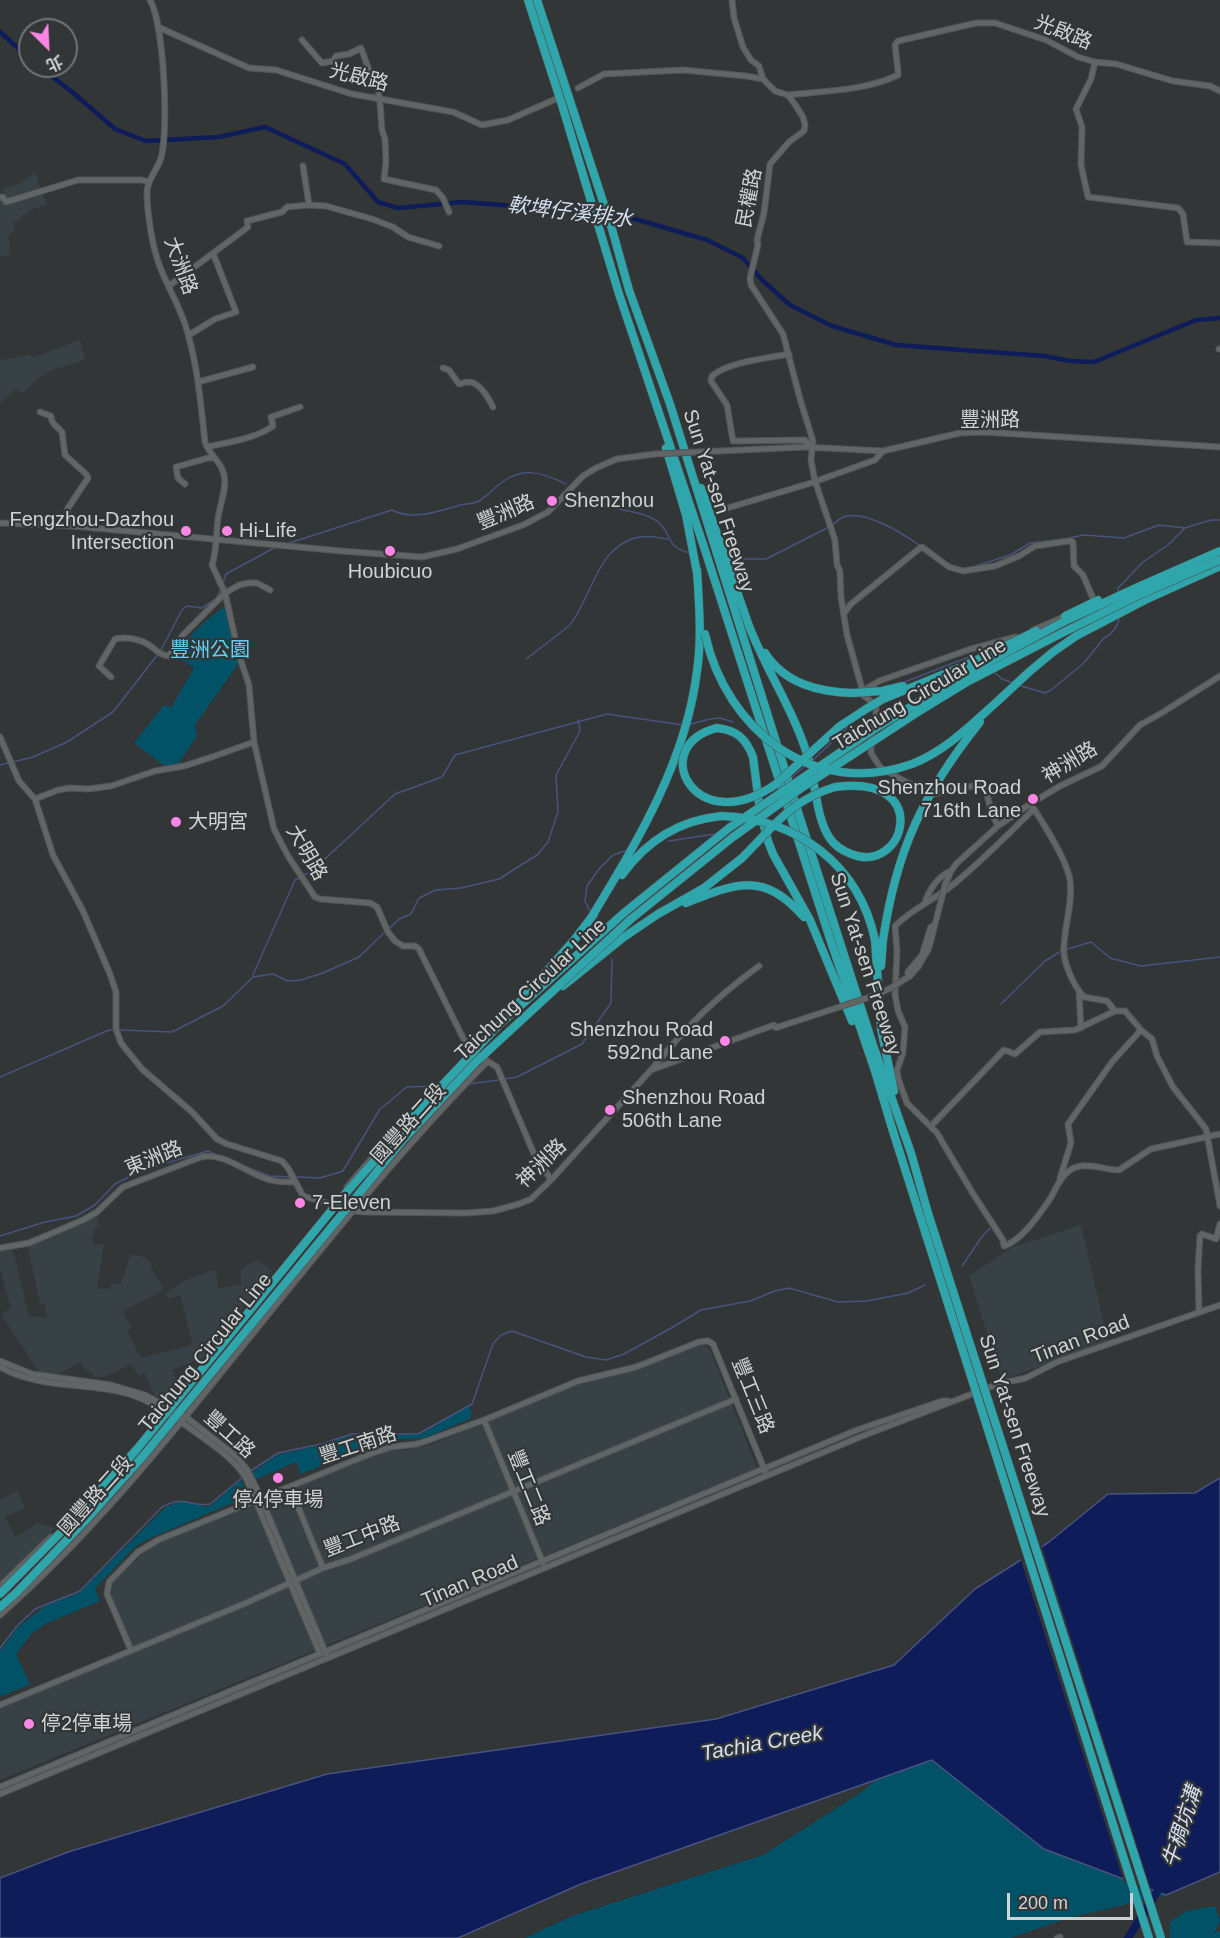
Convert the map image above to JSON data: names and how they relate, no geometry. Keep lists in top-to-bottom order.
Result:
{
  "streets": {
    "highway": ["Sun Yat-sen Freeway", "Taichung Circular Line"],
    "street": [
      "光啟路",
      "民權路",
      "大洲路",
      "豐洲路",
      "神洲路",
      "大明路",
      "國豐路二段",
      "東洲路",
      "Tinan Road",
      "豐工三路",
      "豐工路",
      "豐工南路",
      "豐工二路",
      "豐工中路"
    ]
  },
  "crossings": [
    ["光啟路", "民權路"],
    ["光啟路", "大洲路"],
    ["大洲路", "豐洲路"],
    ["大洲路", "大明路"],
    ["豐洲路", "大明路"],
    ["神洲路", "國豐路二段"],
    ["神洲路", "東洲路"],
    ["國豐路二段", "豐工路"],
    ["Tinan Road", "豐工三路"],
    ["Tinan Road", "豐工路"],
    ["Tinan Road", "豐工二路"],
    ["豐工三路", "豐工南路"],
    ["豐工三路", "豐工中路"],
    ["豐工路", "豐工南路"],
    ["豐工路", "豐工中路"],
    ["豐工南路", "豐工二路"],
    ["豐工南路", "豐工中路"],
    ["豐工二路", "豐工中路"]
  ],
  "water": ["軟埤仔溪排水", "Tachia Creek", "牛稠坑溝"],
  "parks": ["豐洲公園"],
  "places": [
    "Shenzhou",
    "Fengzhou-Dazhou Intersection",
    "Hi-Life",
    "Houbicuo",
    "Shenzhou Road 716th Lane",
    "大明宮",
    "Shenzhou Road 592nd Lane",
    "Shenzhou Road 506th Lane",
    "7-Eleven",
    "停4停車場",
    "停2停車場"
  ],
  "scale_bar": "200 m",
  "north": "bottom right"
}
